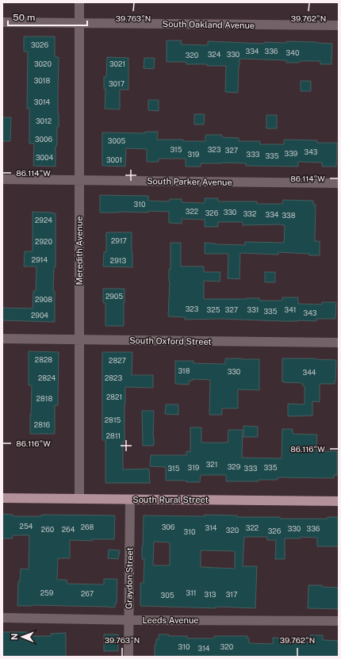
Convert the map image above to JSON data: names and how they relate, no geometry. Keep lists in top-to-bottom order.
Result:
{
  "streets": {
    "main road": ["South Rural Street"],
    "street": [
      "South Oakland Avenue",
      "South Parker Avenue",
      "Meredith Avenue",
      "South Oxford Street",
      "Graydon Street",
      "Leeds Avenue"
    ]
  },
  "crossings": [
    ["South Oakland Avenue", "Meredith Avenue"],
    ["South Parker Avenue", "Meredith Avenue"],
    ["Meredith Avenue", "South Oxford Street"],
    ["Meredith Avenue", "South Rural Street"],
    ["South Rural Street", "Graydon Street"],
    ["Graydon Street", "Leeds Avenue"]
  ],
  "house_numbers": [
    "3026",
    "334",
    "336",
    "340",
    "324",
    "330",
    "320",
    "3020",
    "3021",
    "3018",
    "3017",
    "3014",
    "3012",
    "3006",
    "3005",
    "315",
    "323",
    "327",
    "343",
    "339",
    "319",
    "333",
    "335",
    "3004",
    "3001",
    "310",
    "322",
    "330",
    "326",
    "332",
    "334",
    "338",
    "2924",
    "2917",
    "2920",
    "2914",
    "2913",
    "2905",
    "2908",
    "323",
    "325",
    "327",
    "331",
    "341",
    "335",
    "343",
    "2904",
    "2828",
    "2827",
    "318",
    "330",
    "344",
    "2824",
    "2823",
    "2821",
    "2818",
    "2815",
    "2816",
    "2811",
    "321",
    "329",
    "319",
    "335",
    "315",
    "333",
    "254",
    "268",
    "306",
    "314",
    "322",
    "330",
    "336",
    "260",
    "264",
    "320",
    "326",
    "310",
    "259",
    "311",
    "267",
    "313",
    "317",
    "305",
    "310",
    "320",
    "314"
  ],
  "scale_bar": "50 m",
  "north": "left",
  "coordinates": [
    "39.763°N",
    "39.762°N",
    "86.114°W",
    "86.116°W"
  ]
}
